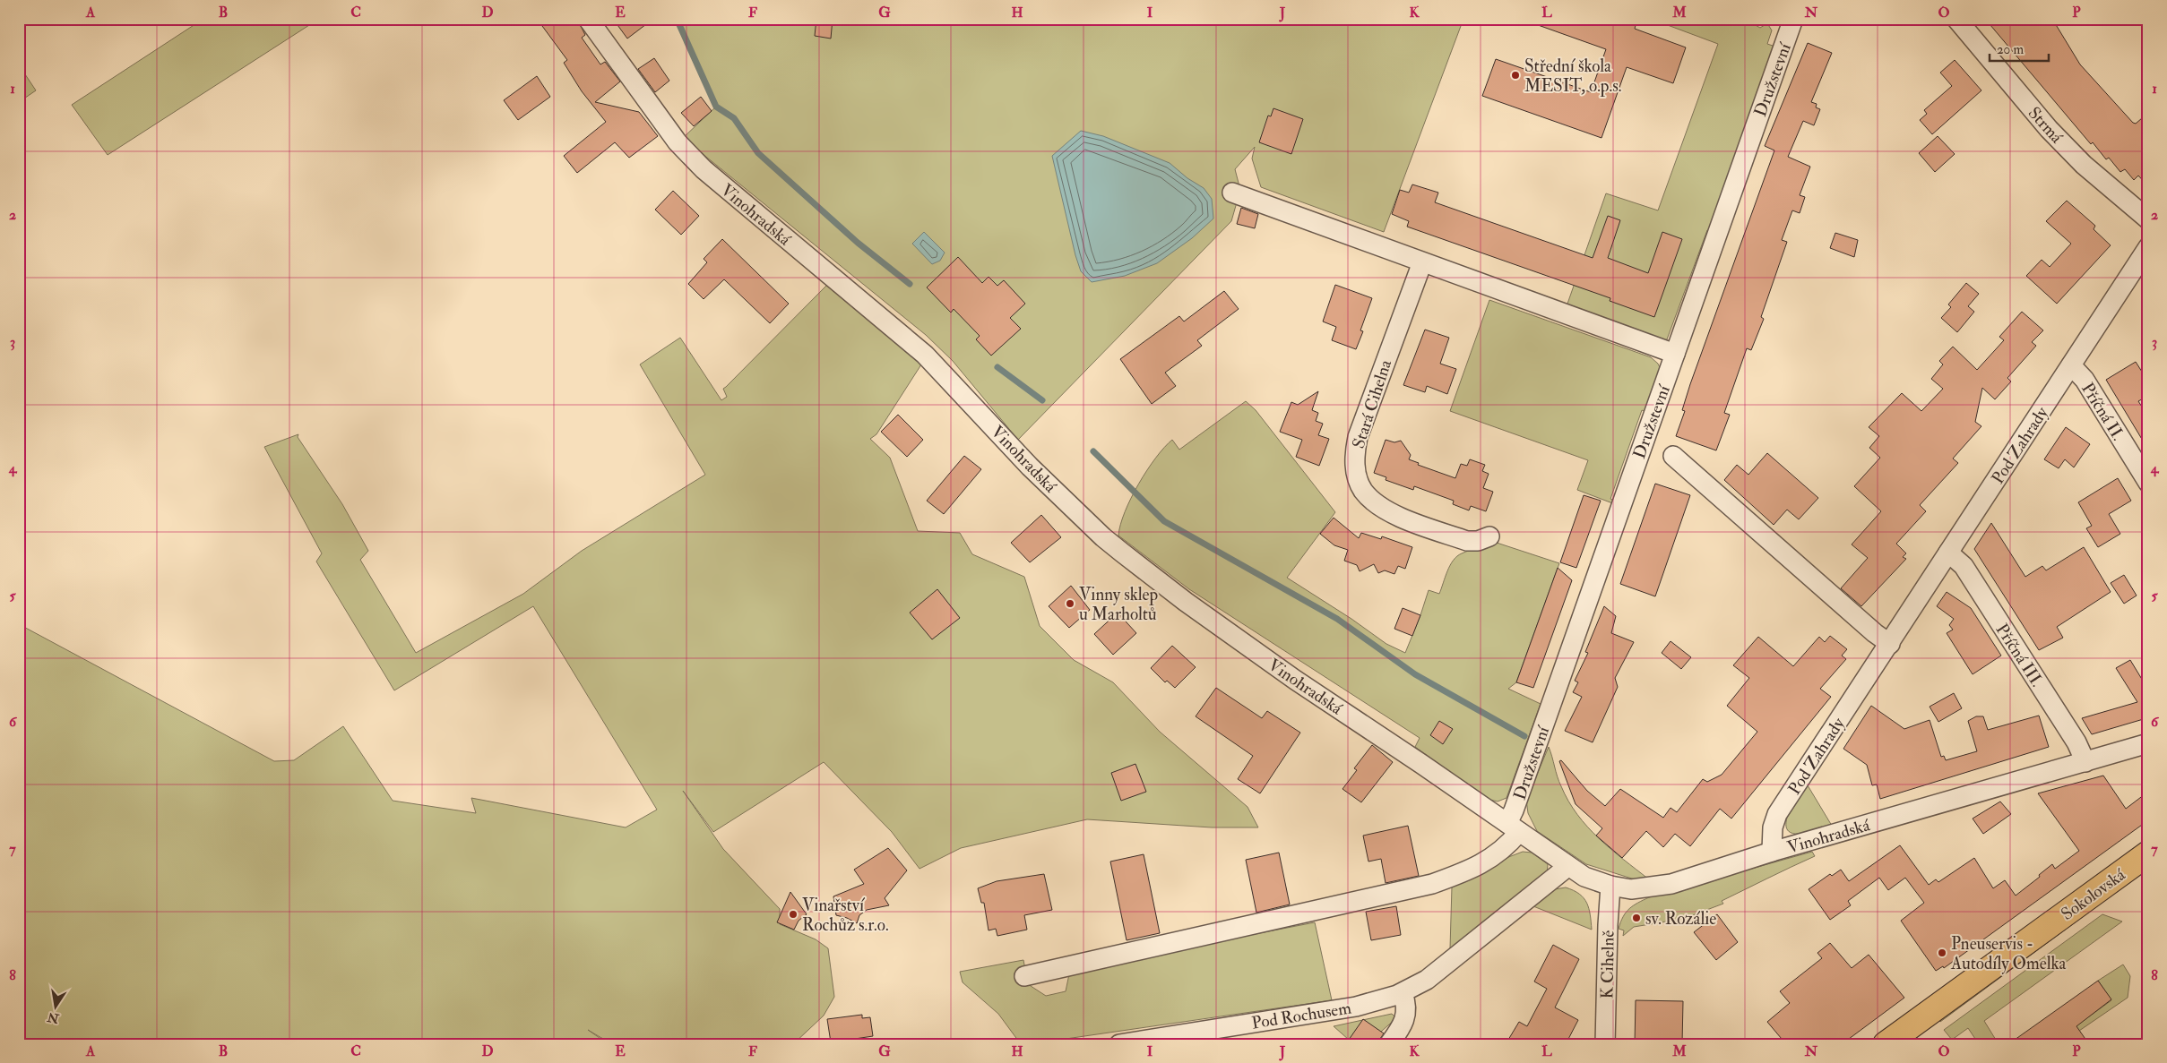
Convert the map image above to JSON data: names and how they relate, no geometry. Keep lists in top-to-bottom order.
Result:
{
  "streets": {
    "main road": ["Sokolovská"],
    "street": [
      "Družstevní",
      "Strmá",
      "Vinohradská",
      "Stará Cihelna",
      "Příčná II.",
      "Pod Zahrady",
      "Příčná III.",
      "K Cihelně",
      "Pod Rochusem"
    ]
  },
  "crossings": [
    ["Družstevní", "Vinohradská"],
    ["Vinohradská", "Pod Zahrady"],
    ["Vinohradská", "Příčná III."],
    ["Vinohradská", "K Cihelně"],
    ["Vinohradská", "Pod Rochusem"],
    ["Příčná II.", "Pod Zahrady"],
    ["Pod Zahrady", "Příčná III."]
  ],
  "places": [
    "Střední škola MESIT, o.p.s.",
    "Vinny sklep u Marholtů",
    "Vinařství Rochůz s.r.o.",
    "sv. Rozálie",
    "Pneuservis - Autodíly Omelka"
  ],
  "scale_bar": "20 m",
  "north": "bottom",
  "grid": {
    "columns": [
      "A",
      "B",
      "C",
      "D",
      "E",
      "F",
      "G",
      "H",
      "I",
      "J",
      "K",
      "L",
      "M",
      "N",
      "O",
      "P"
    ],
    "rows": [
      "1",
      "2",
      "3",
      "4",
      "5",
      "6",
      "7",
      "8"
    ]
  }
}
